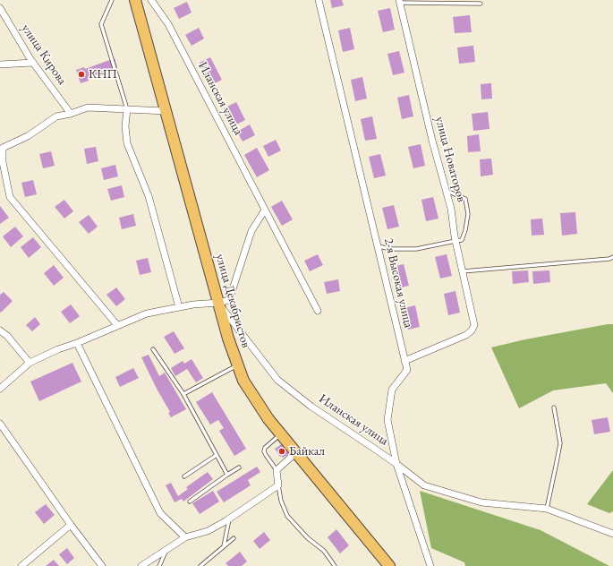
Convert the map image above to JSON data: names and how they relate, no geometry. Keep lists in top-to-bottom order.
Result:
{
  "streets": {
    "main road": ["улица Декабристов"],
    "street": [
      "улица Кирова",
      "Иланская улица",
      "улица Новаторов",
      "2-я Высокая улица"
    ]
  },
  "crossings": [
    ["Иланская улица", "2-я Высокая улица"],
    ["Иланская улица", "улица Декабристов"],
    ["улица Новаторов", "2-я Высокая улица"]
  ],
  "places": ["КНП", "Байкал"]
}
